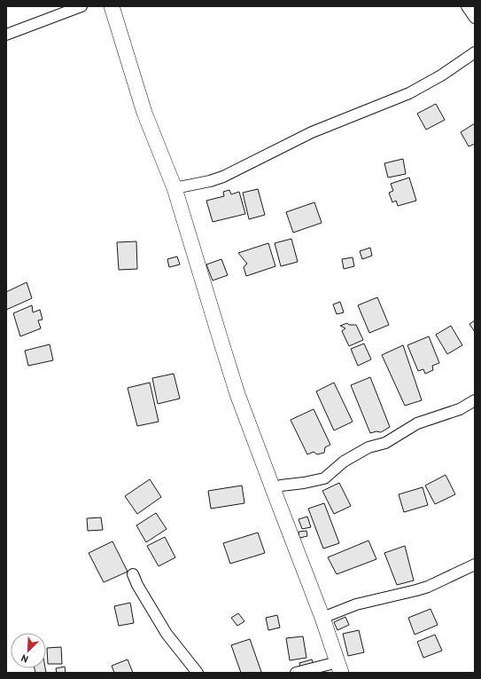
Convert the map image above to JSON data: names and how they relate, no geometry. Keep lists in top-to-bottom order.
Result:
{
  "north": "bottom left"
}
